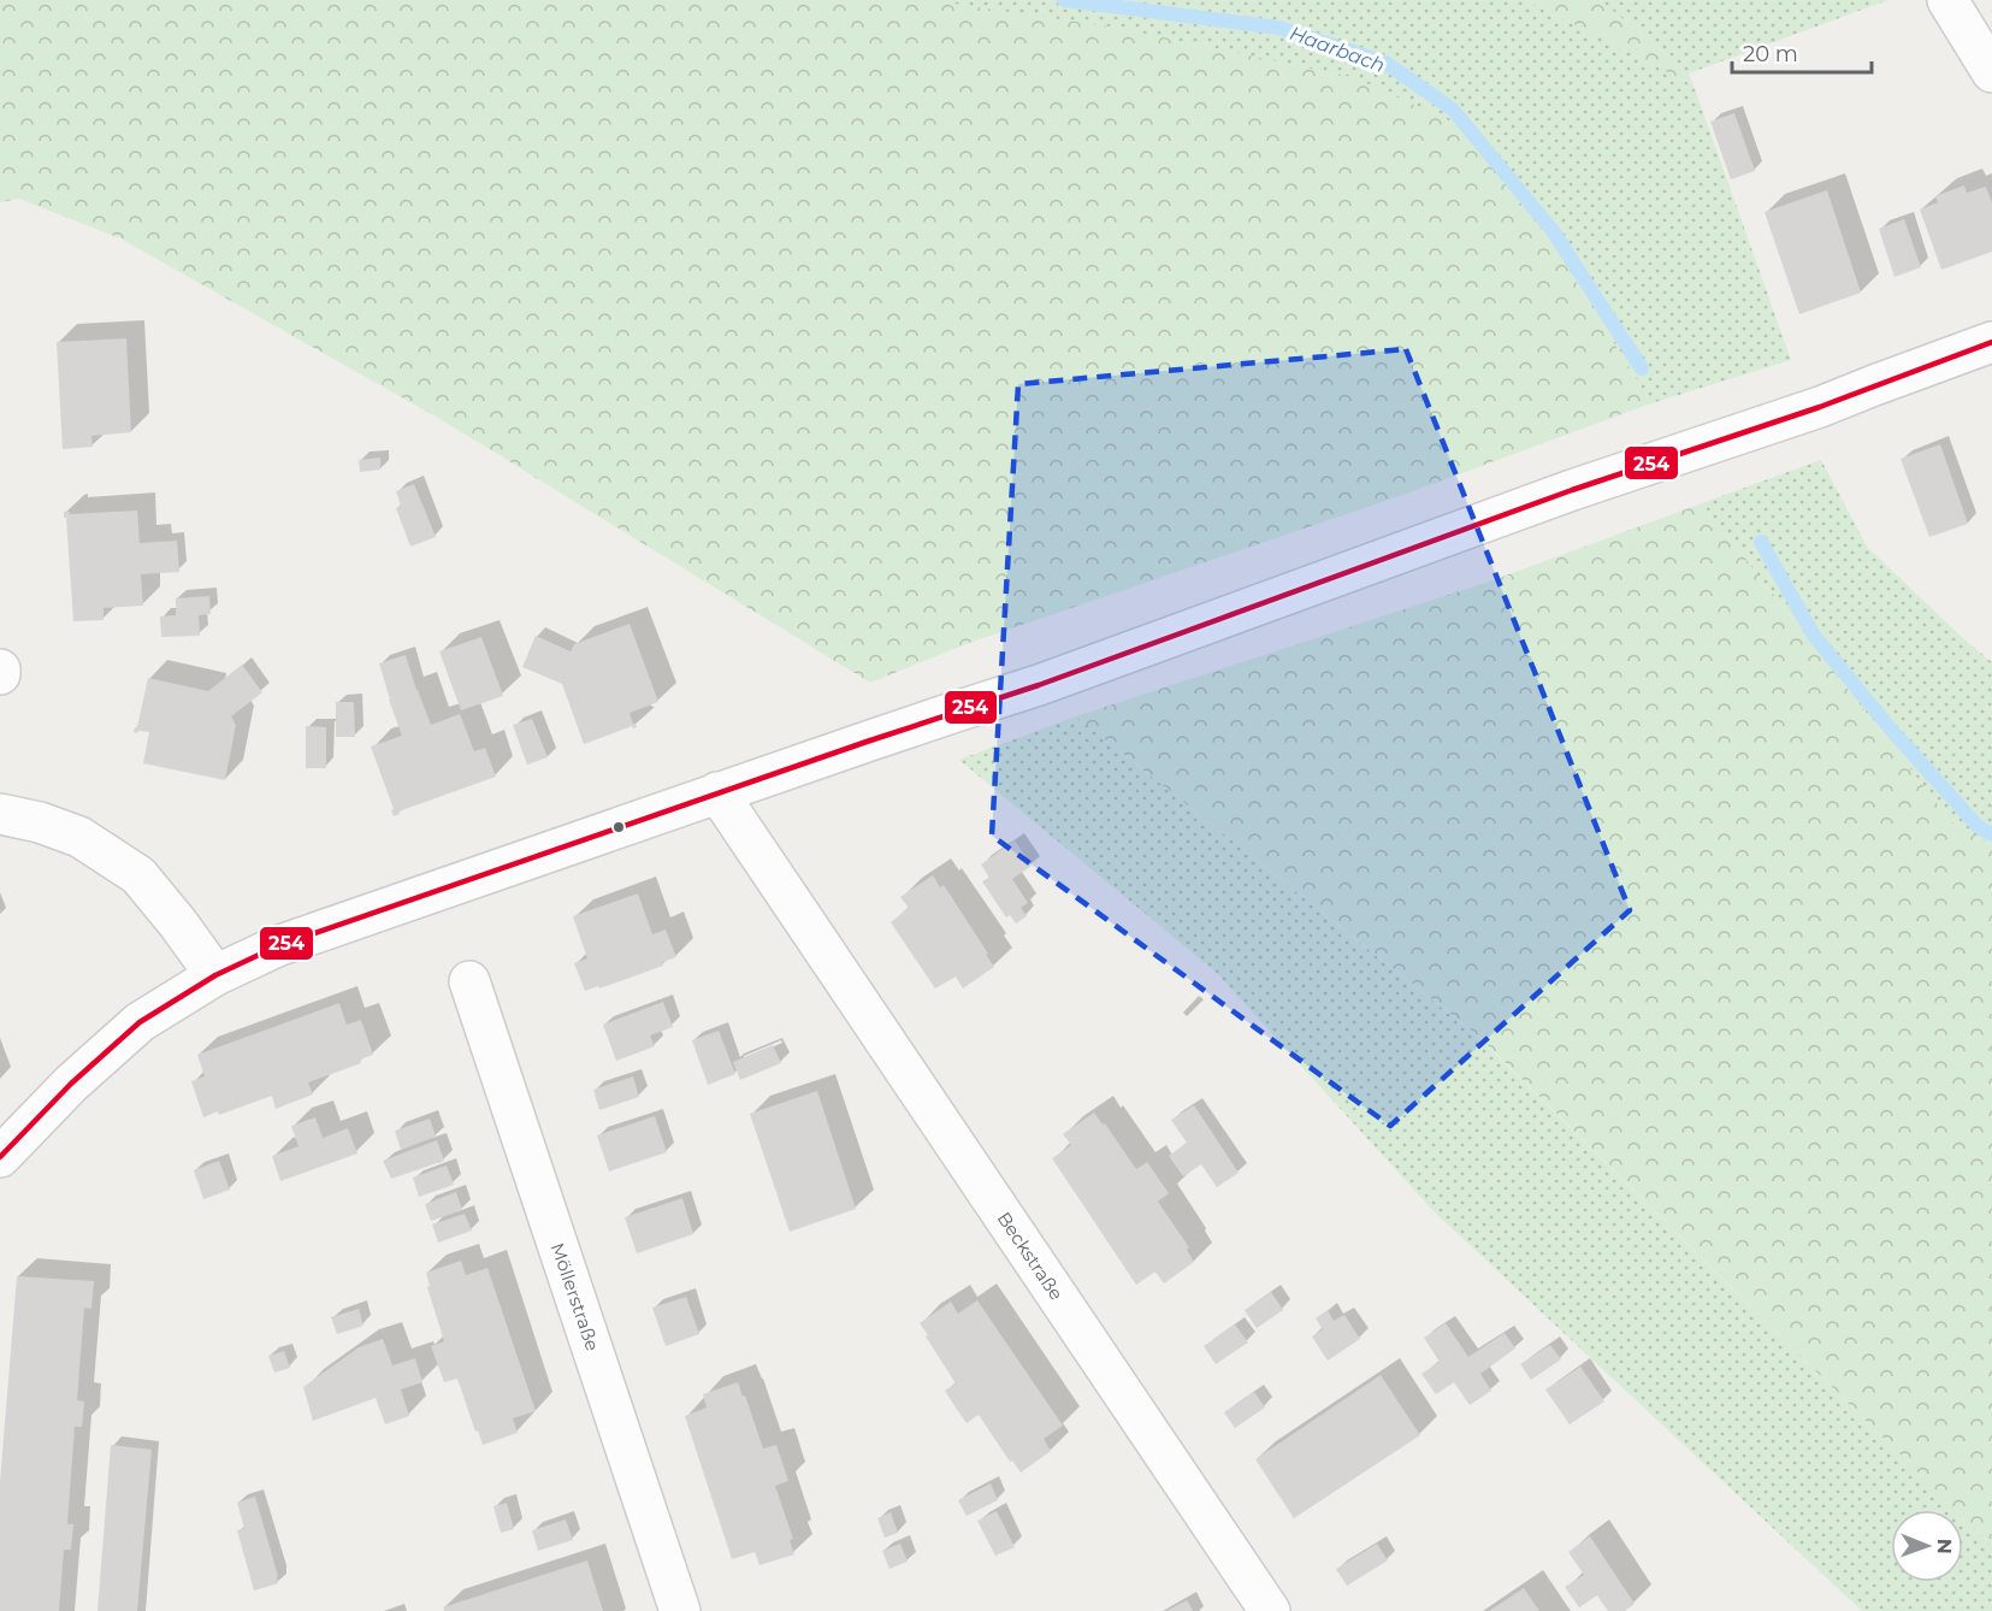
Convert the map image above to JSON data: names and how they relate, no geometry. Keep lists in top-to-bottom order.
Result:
{
  "streets": {
    "street": ["Beckstraße", "Möllerstraße"]
  },
  "water": ["Haarbach"],
  "lines": ["transit line 254"],
  "scale_bar": "20 m",
  "north": "right"
}
